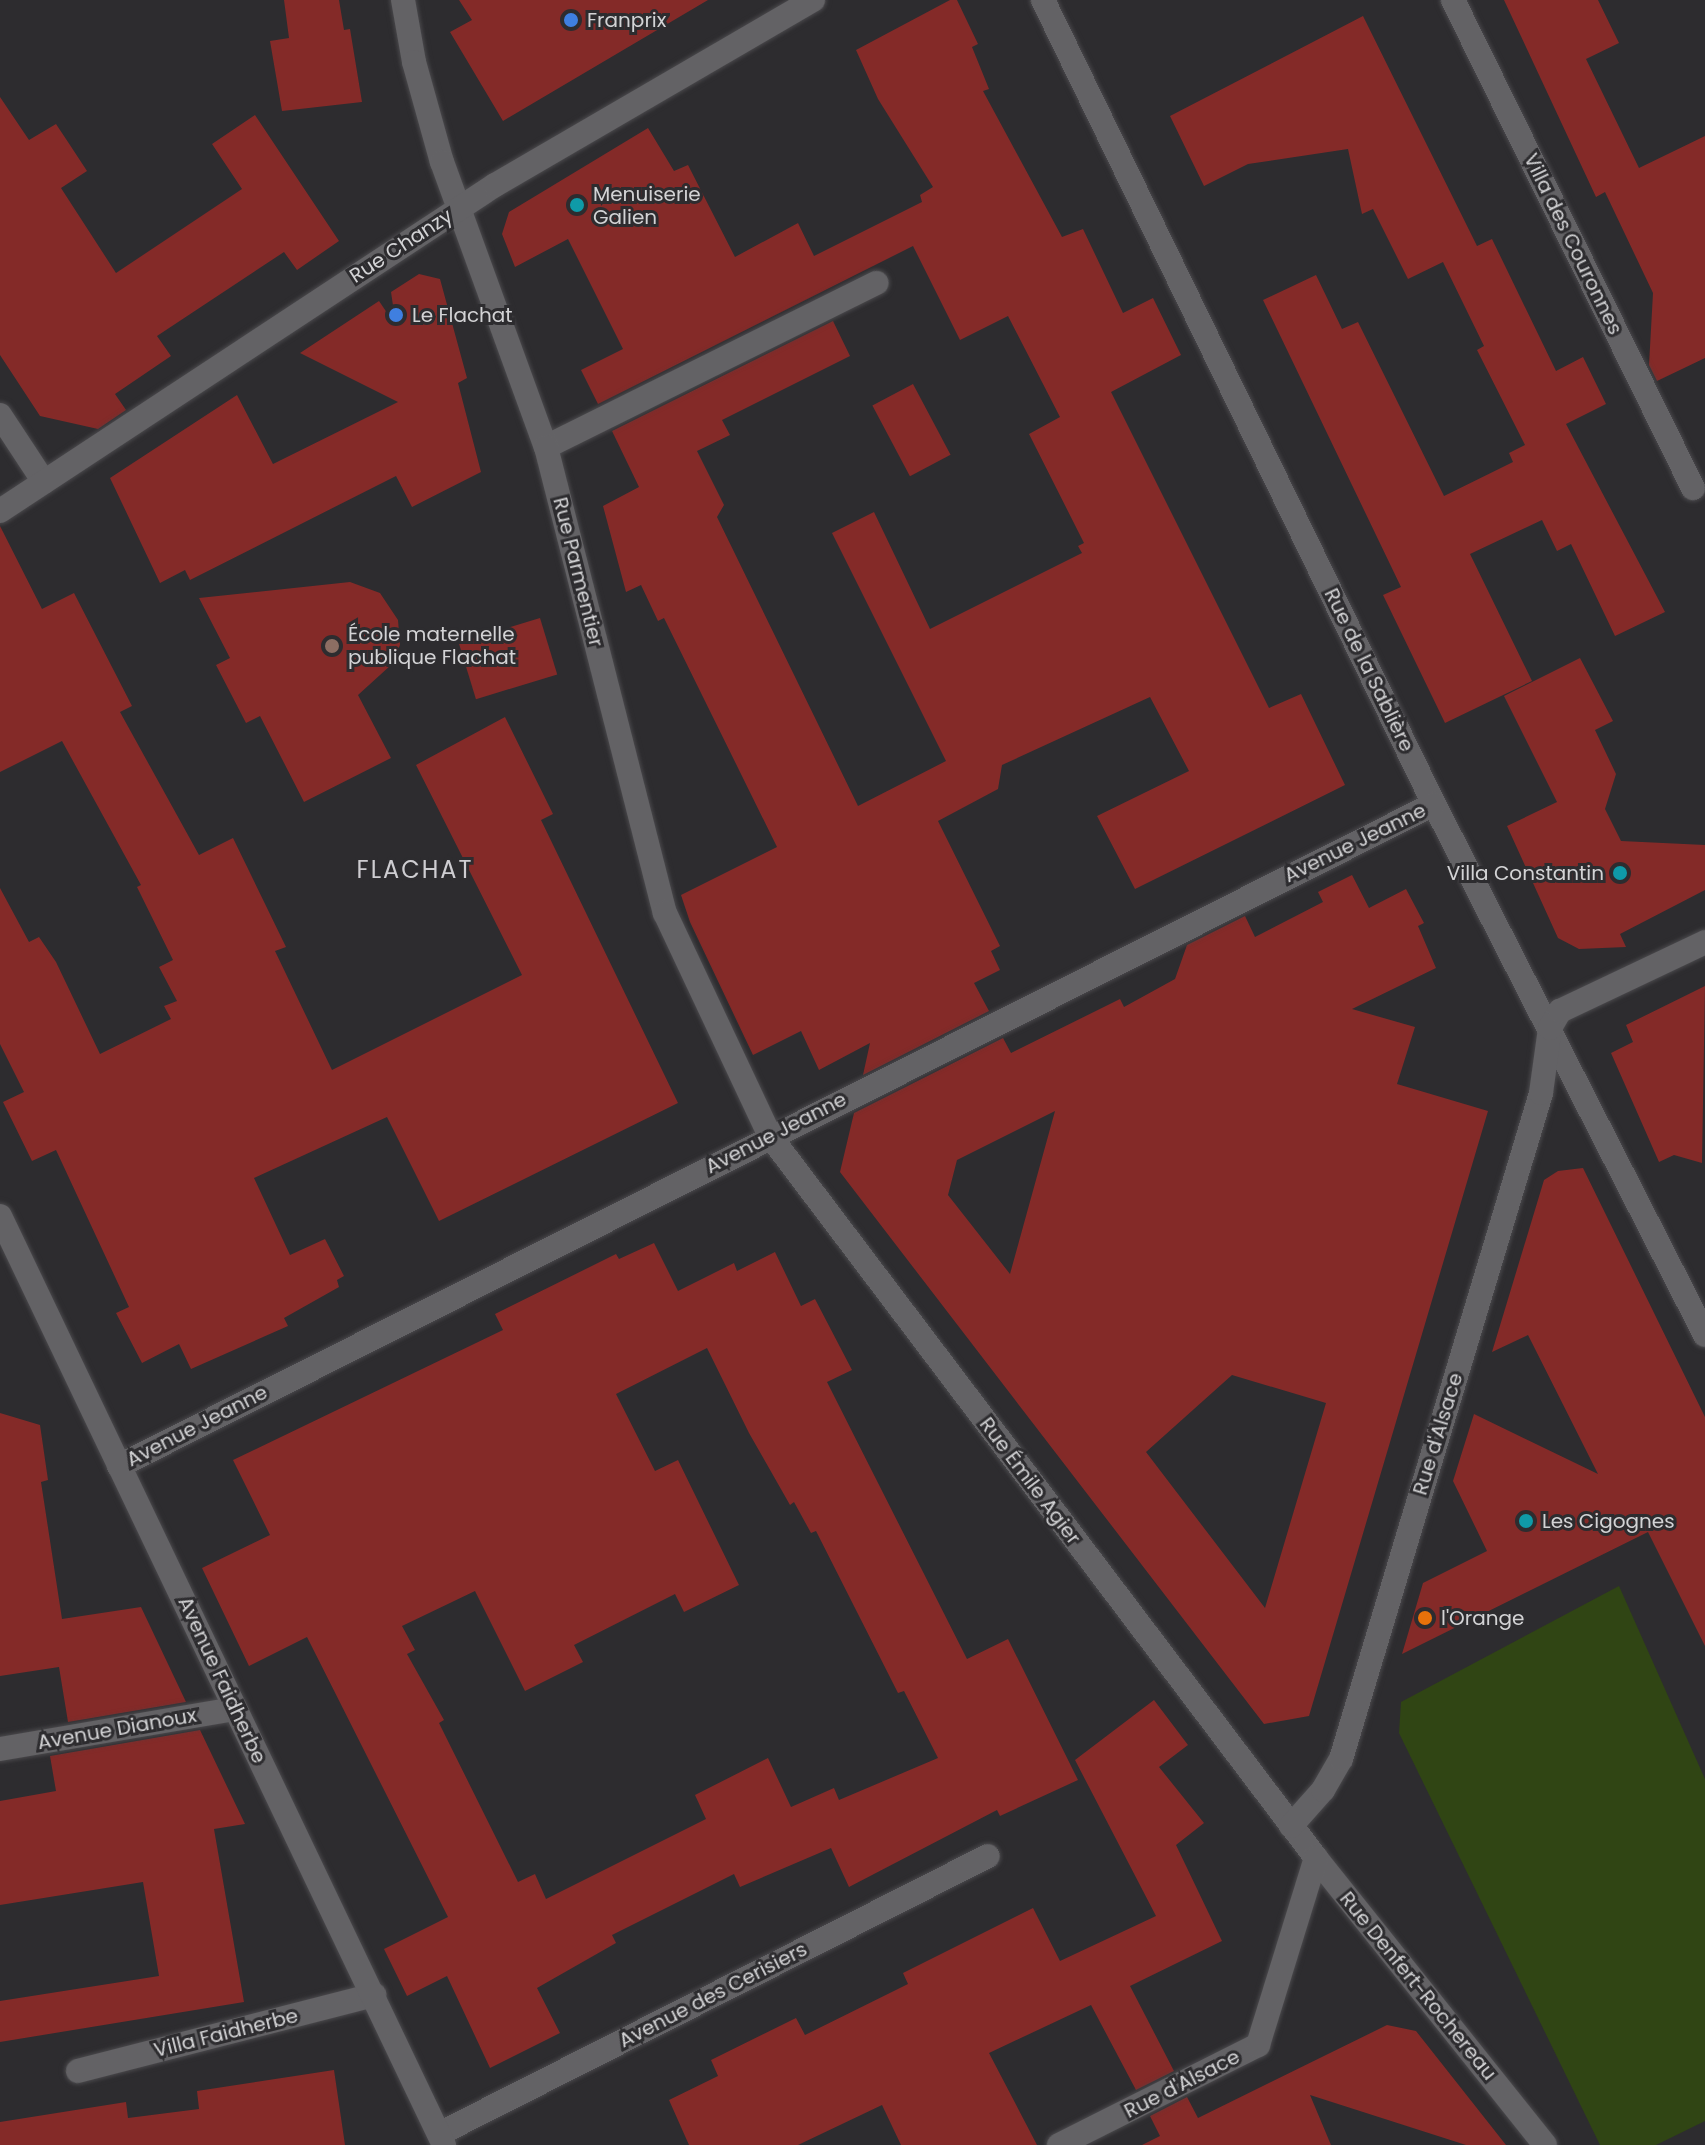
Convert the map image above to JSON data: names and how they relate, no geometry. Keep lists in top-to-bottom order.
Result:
{
  "streets": {
    "street": [
      "Villa des Couronnes",
      "Rue Chanzy",
      "Rue Parmentier",
      "Rue de la Sablière",
      "Avenue Jeanne",
      "Rue d'Alsace",
      "Rue Émile Agier",
      "Avenue Faidherbe",
      "Avenue Dianoux",
      "Rue Denfert-Rochereau",
      "Avenue des Cerisiers",
      "Villa Faidherbe"
    ]
  },
  "crossings": [
    ["Rue Chanzy", "Rue Parmentier"],
    ["Rue Parmentier", "Avenue Jeanne"],
    ["Rue Parmentier", "Rue Émile Agier"],
    ["Rue de la Sablière", "Avenue Jeanne"],
    ["Rue de la Sablière", "Rue d'Alsace"],
    ["Avenue Jeanne", "Rue Émile Agier"],
    ["Avenue Jeanne", "Avenue Faidherbe"],
    ["Rue d'Alsace", "Rue Émile Agier"],
    ["Rue d'Alsace", "Rue Denfert-Rochereau"],
    ["Rue Émile Agier", "Rue Denfert-Rochereau"],
    ["Avenue Faidherbe", "Avenue Dianoux"],
    ["Avenue Faidherbe", "Avenue des Cerisiers"],
    ["Avenue Faidherbe", "Villa Faidherbe"]
  ],
  "districts": ["FLACHAT"],
  "places": [
    "Franprix",
    "Menuiserie Galien",
    "Le Flachat",
    "École maternelle publique Flachat",
    "Villa Constantin",
    "Les Cigognes",
    "l'Orange"
  ]
}
